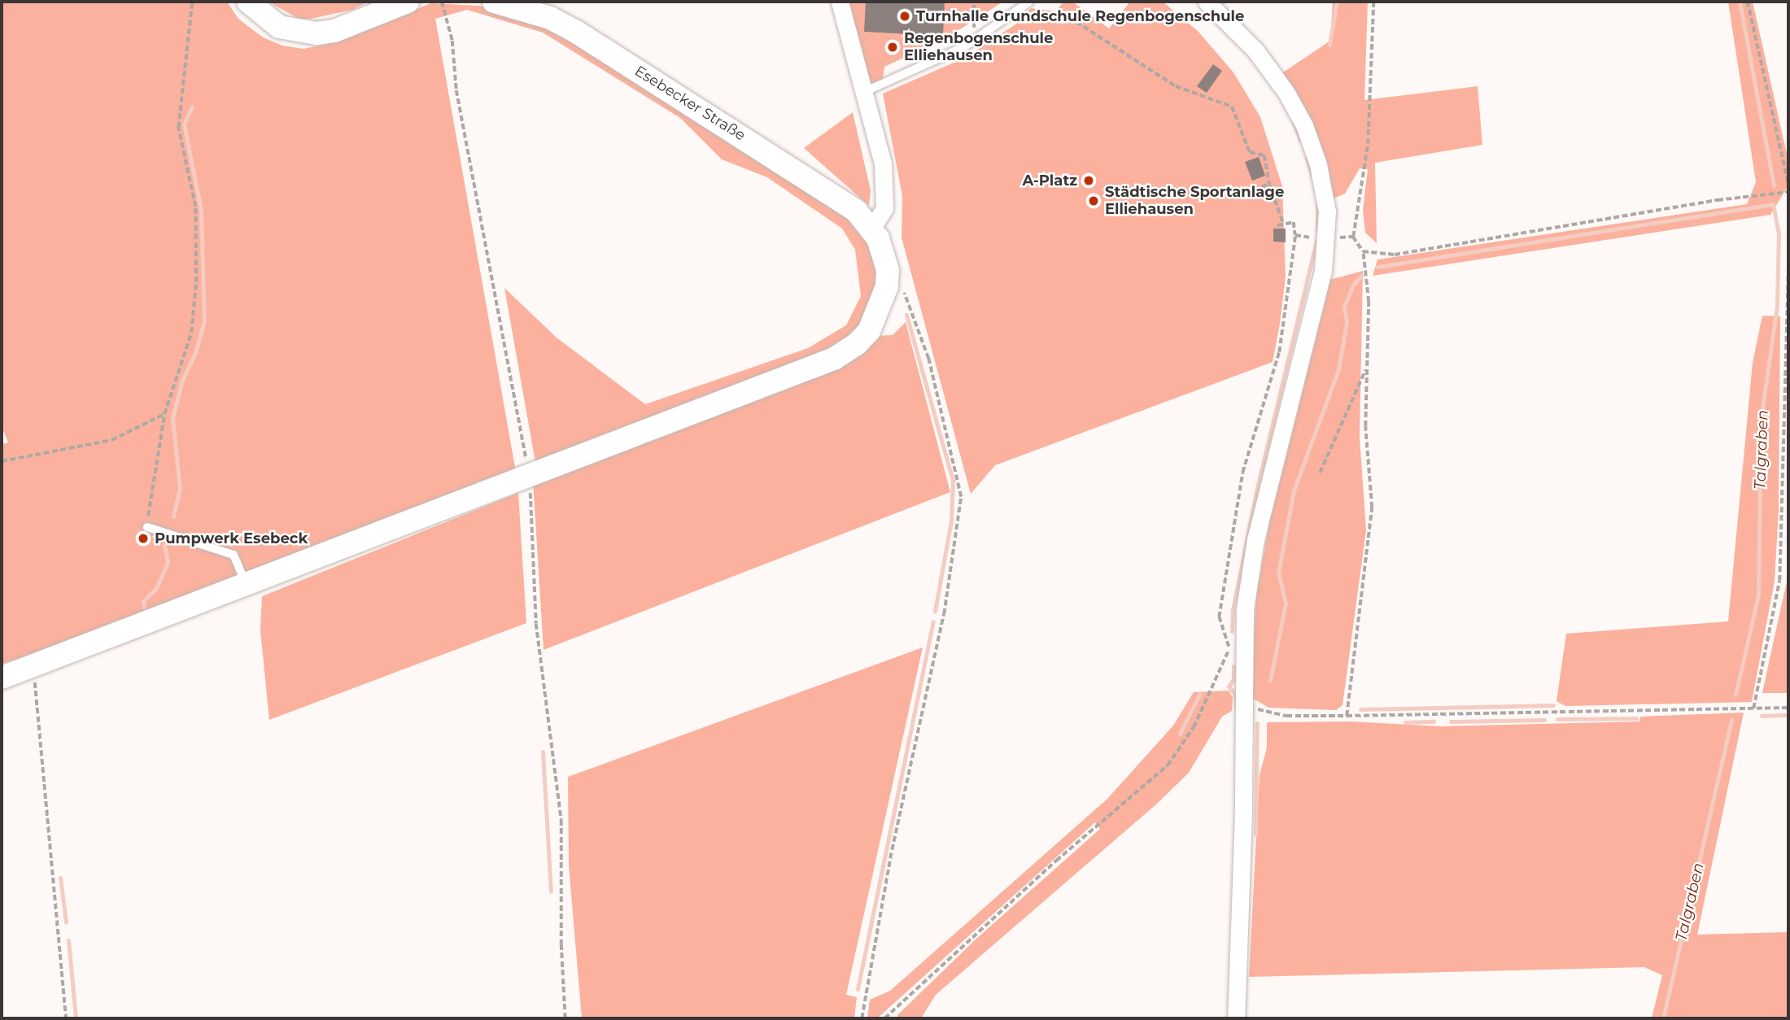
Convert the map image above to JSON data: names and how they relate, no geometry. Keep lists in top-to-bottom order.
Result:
{
  "streets": {
    "street": ["Esebecker Straße"]
  },
  "water": ["Talgraben"],
  "places": [
    "Turnhalle Grundschule Regenbogenschule",
    "Regenbogenschule Elliehausen",
    "A-Platz",
    "Städtische Sportanlage Elliehausen",
    "Pumpwerk Esebeck"
  ]
}
